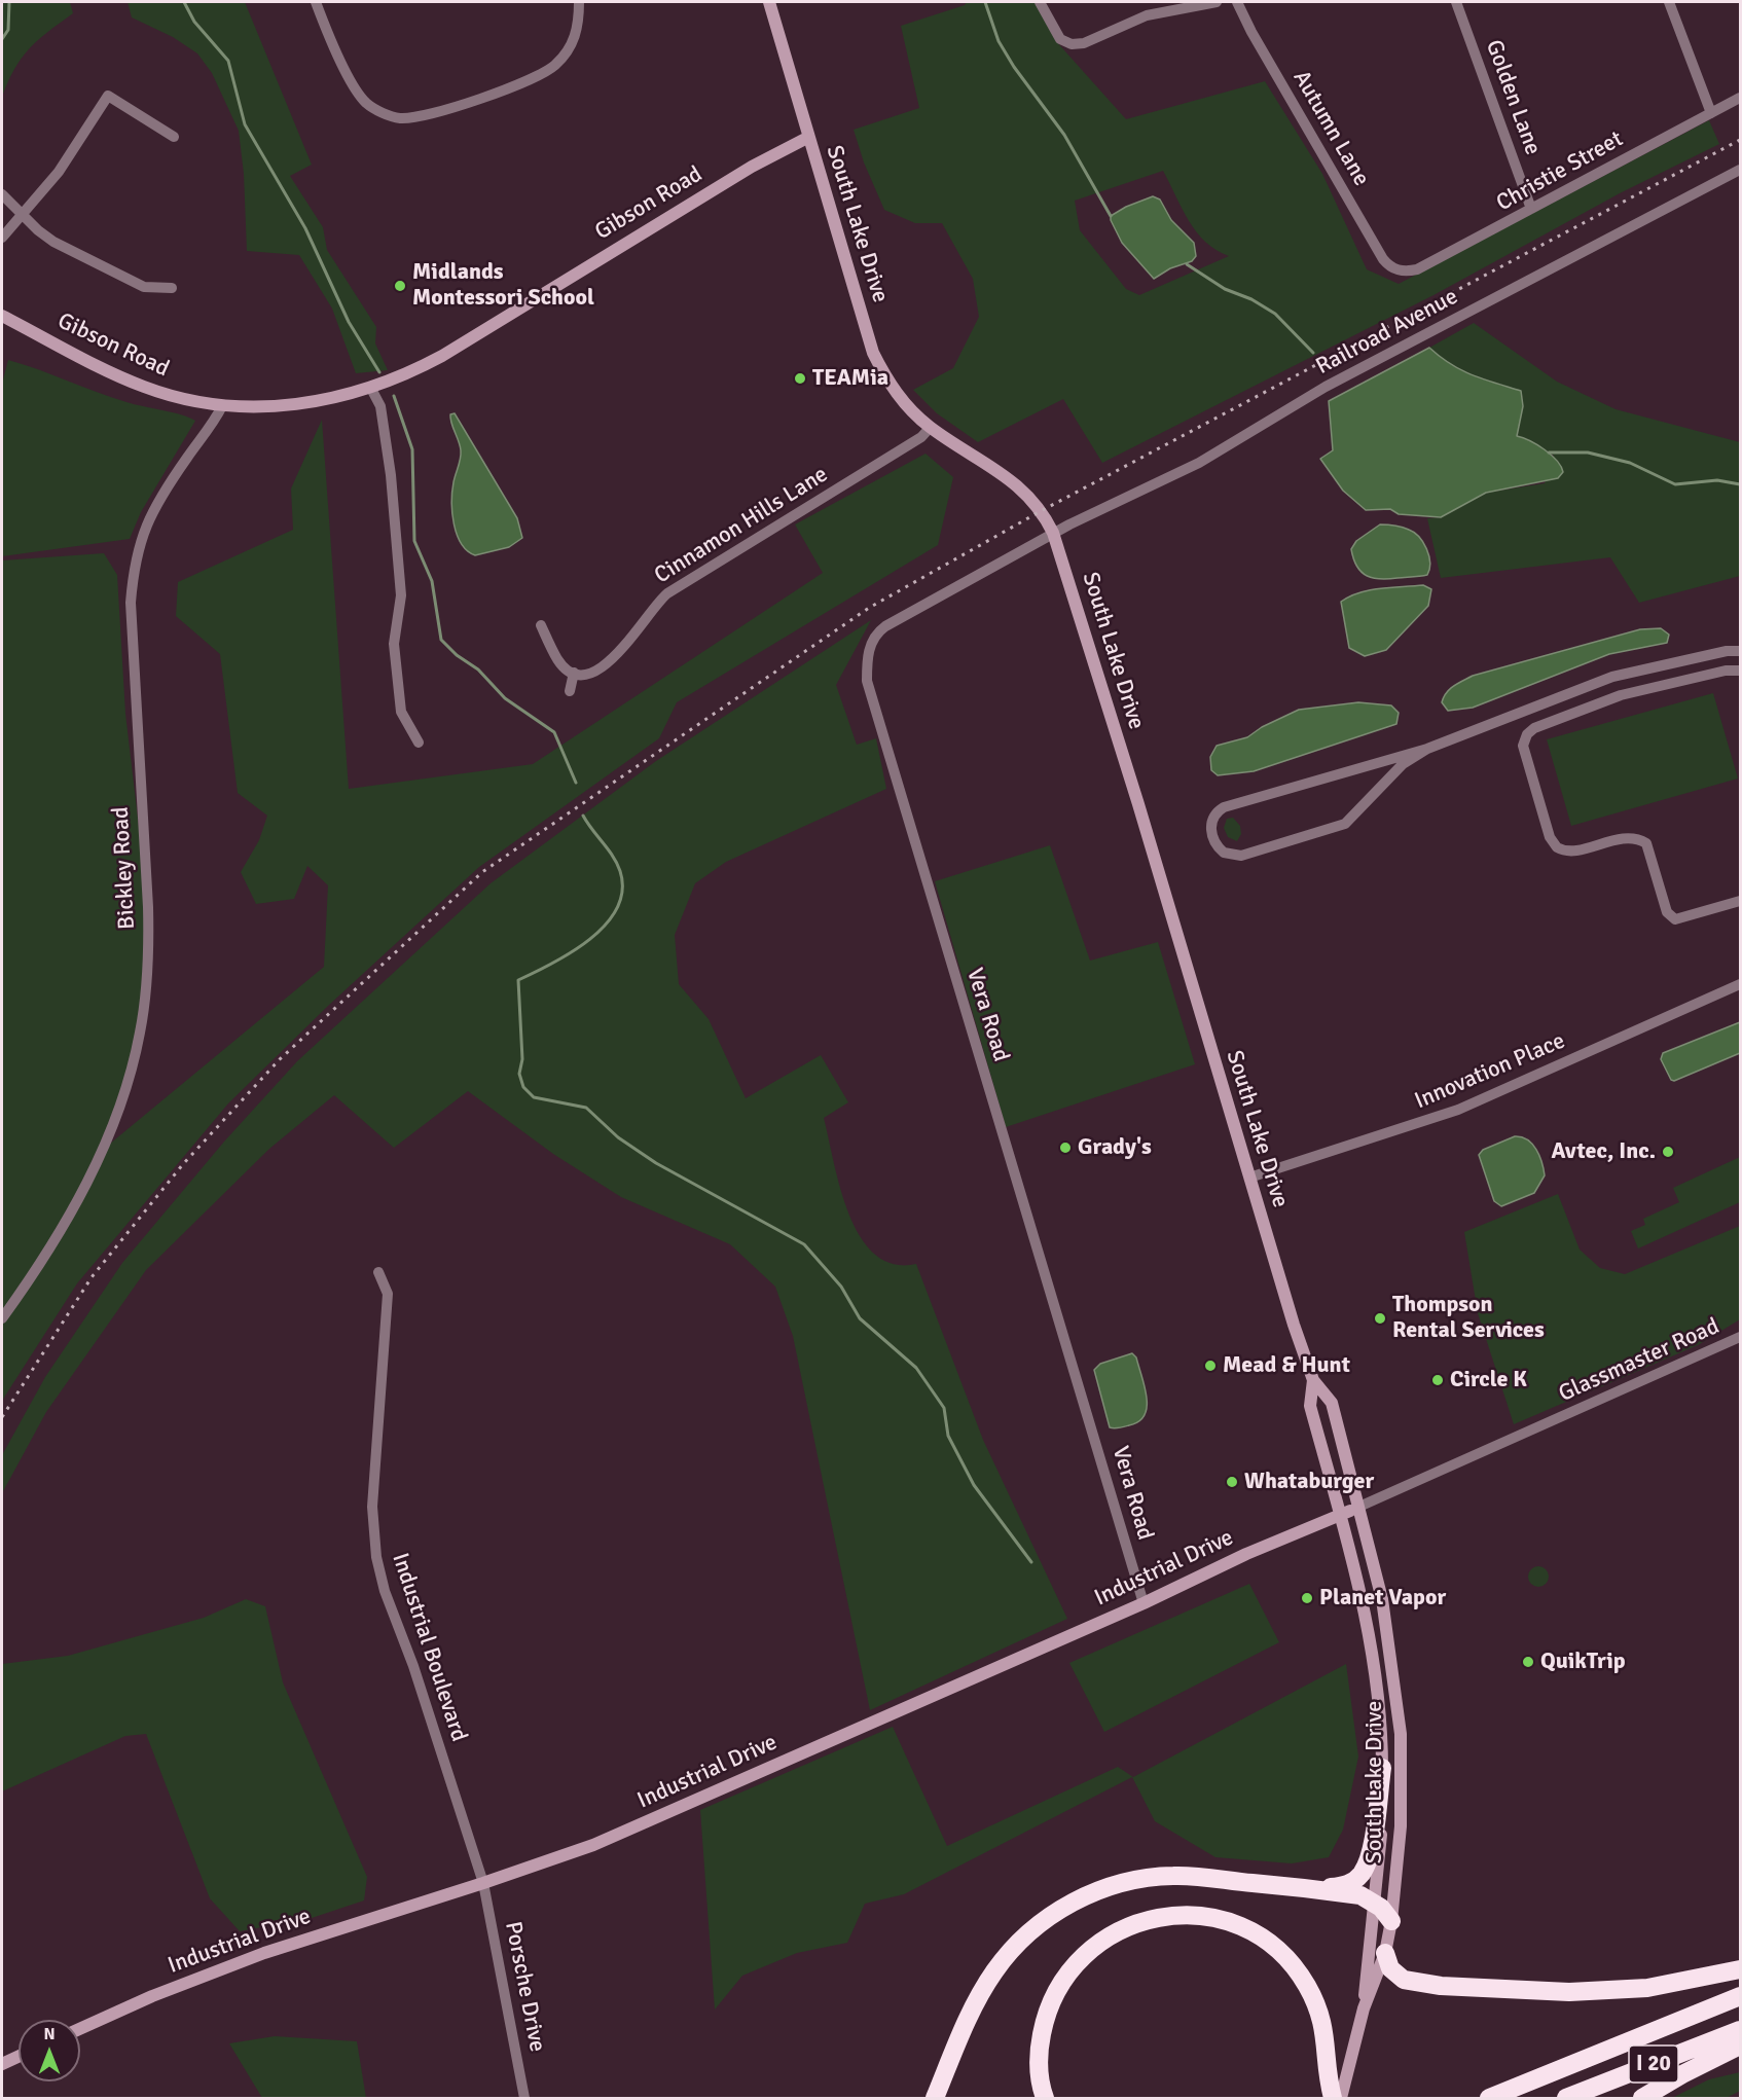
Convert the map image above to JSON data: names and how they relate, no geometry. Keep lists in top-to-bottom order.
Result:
{
  "streets": {
    "highway": ["I 20"],
    "main road": ["Gibson Road", "South Lake Drive", "Industrial Drive"],
    "street": [
      "Golden Lane",
      "Autumn Lane",
      "Christie Street",
      "Railroad Avenue",
      "Cinnamon Hills Lane",
      "Bickley Road",
      "Vera Road",
      "Innovation Place",
      "Glassmaster Road",
      "Industrial Boulevard",
      "Porsche Drive"
    ]
  },
  "crossings": [
    ["Golden Lane", "Christie Street"],
    ["Autumn Lane", "Christie Street"],
    ["Gibson Road", "South Lake Drive"],
    ["Gibson Road", "Bickley Road"],
    ["South Lake Drive", "Railroad Avenue"],
    ["South Lake Drive", "Cinnamon Hills Lane"],
    ["South Lake Drive", "Vera Road"],
    ["South Lake Drive", "Innovation Place"],
    ["South Lake Drive", "Glassmaster Road"],
    ["South Lake Drive", "Industrial Drive"],
    ["Railroad Avenue", "Vera Road"],
    ["Vera Road", "Industrial Drive"],
    ["Glassmaster Road", "Industrial Drive"],
    ["Industrial Drive", "Industrial Boulevard"],
    ["Industrial Drive", "Porsche Drive"],
    ["Industrial Boulevard", "Porsche Drive"]
  ],
  "places": [
    "Midlands Montessori School",
    "TEAMia",
    "Grady's",
    "Avtec, Inc.",
    "Thompson Rental Services",
    "Mead & Hunt",
    "Circle K",
    "Whataburger",
    "Planet Vapor",
    "QuikTrip"
  ],
  "north": "top"
}
